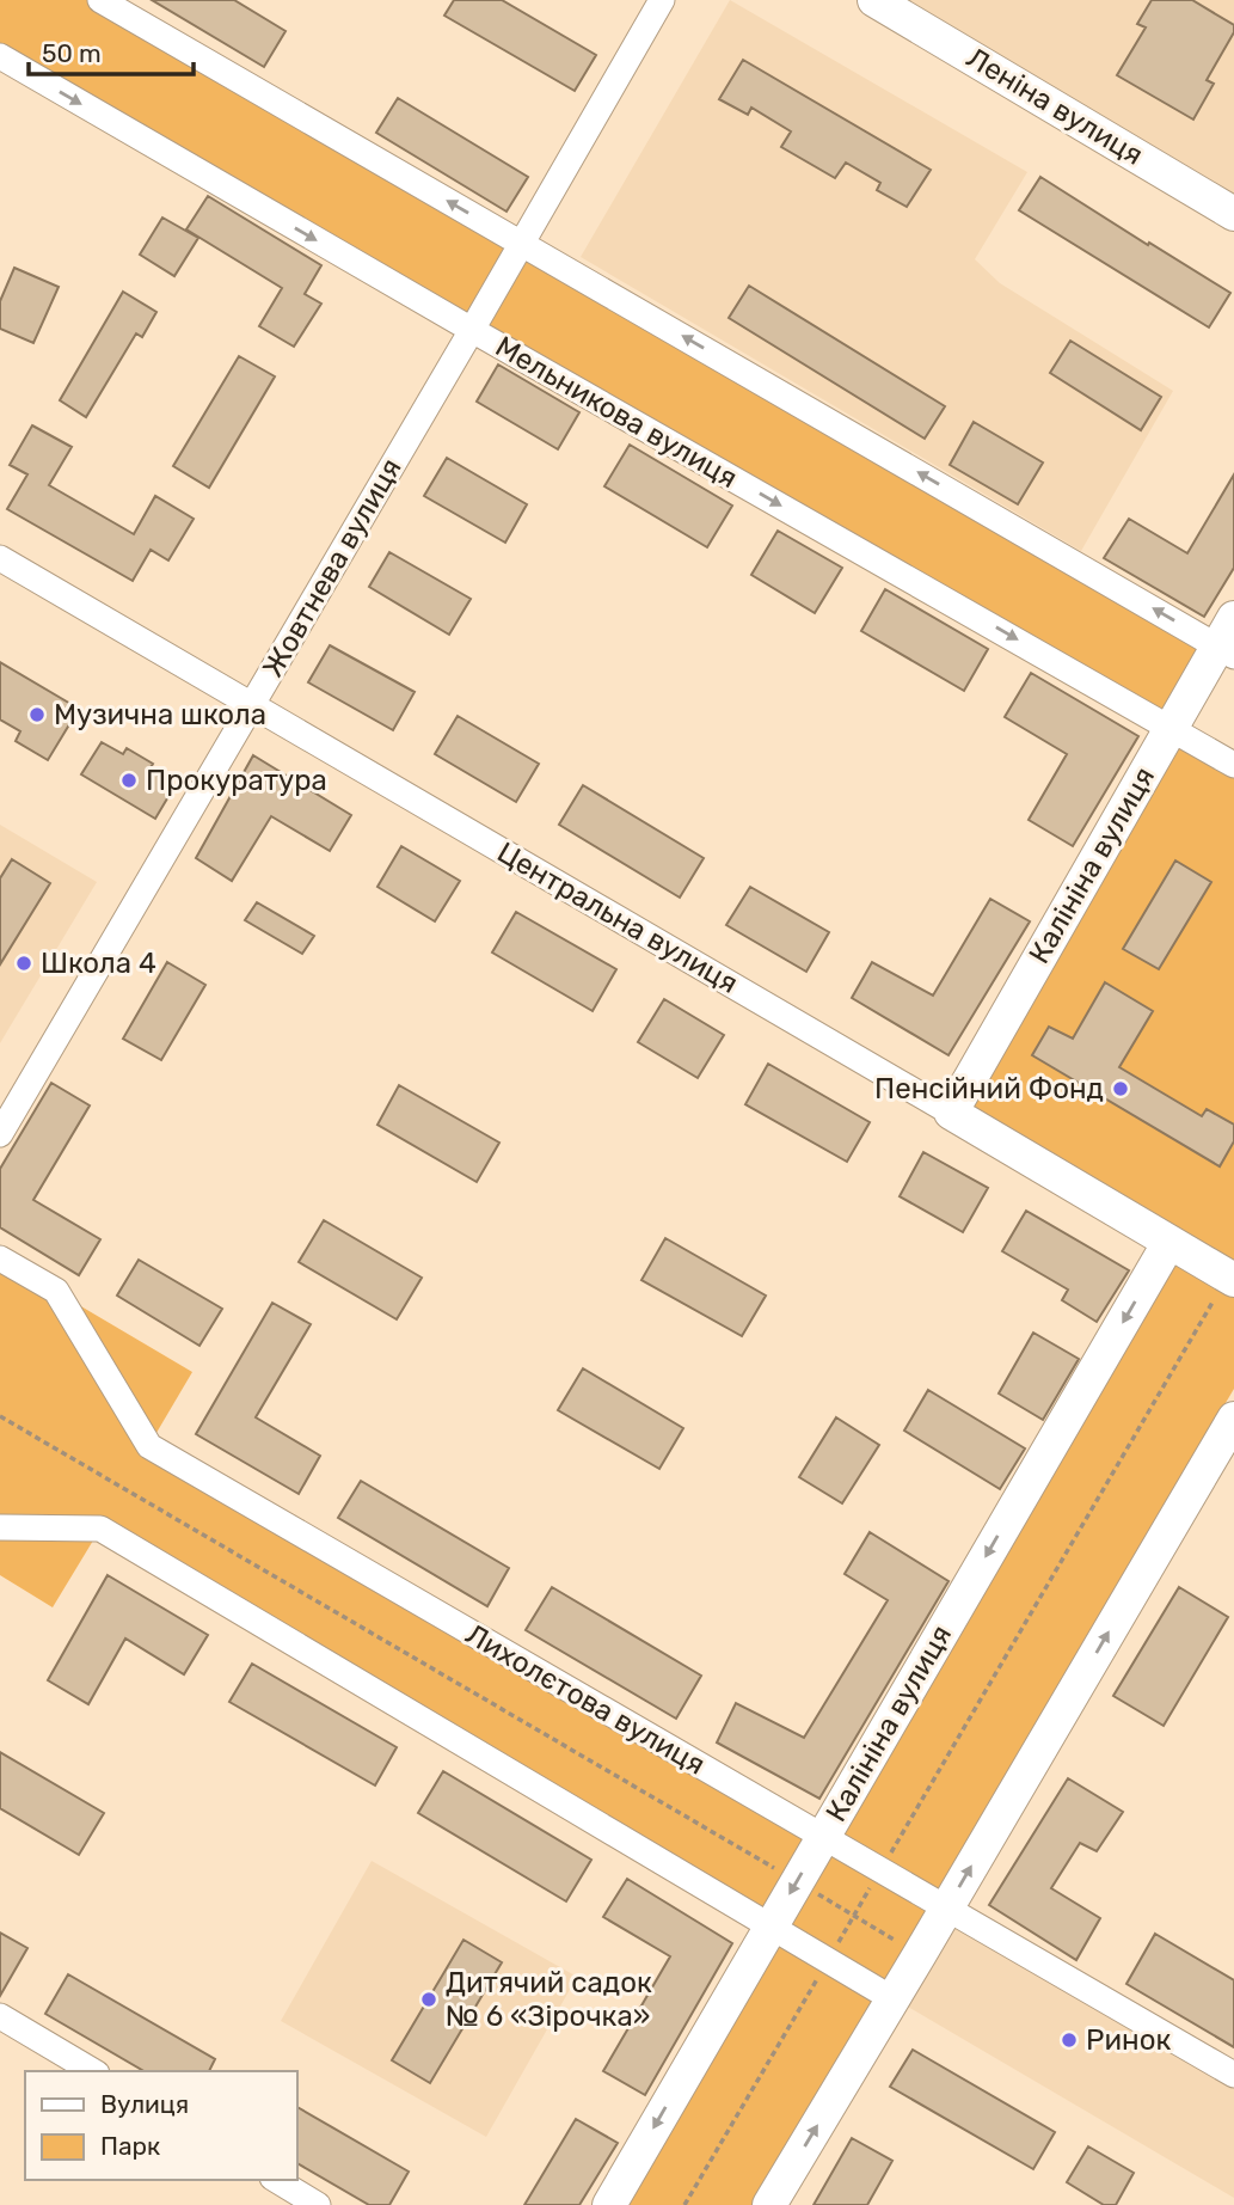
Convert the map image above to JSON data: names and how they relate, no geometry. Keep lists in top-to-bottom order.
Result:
{
  "streets": {
    "main road": ["Леніна вулиця", "Калініна вулиця", "Центральна вулиця"],
    "street": ["Мельникова вулиця", "Жовтнева вулиця", "Лихолєтова вулиця"]
  },
  "crossings": [
    ["Мельникова вулиця", "Жовтнева вулиця"],
    ["Мельникова вулиця", "Калініна вулиця"],
    ["Жовтнева вулиця", "Центральна вулиця"],
    ["Калініна вулиця", "Центральна вулиця"],
    ["Калініна вулиця", "Лихолєтова вулиця"]
  ],
  "places": [
    "Музична школа",
    "Прокуратура",
    "Школа 4",
    "Пенсійний Фонд",
    "Дитячий садок № 6 «Зірочка»",
    "Ринок"
  ],
  "legend": ["Вулиця", "Парк"],
  "scale_bar": "50 m"
}
